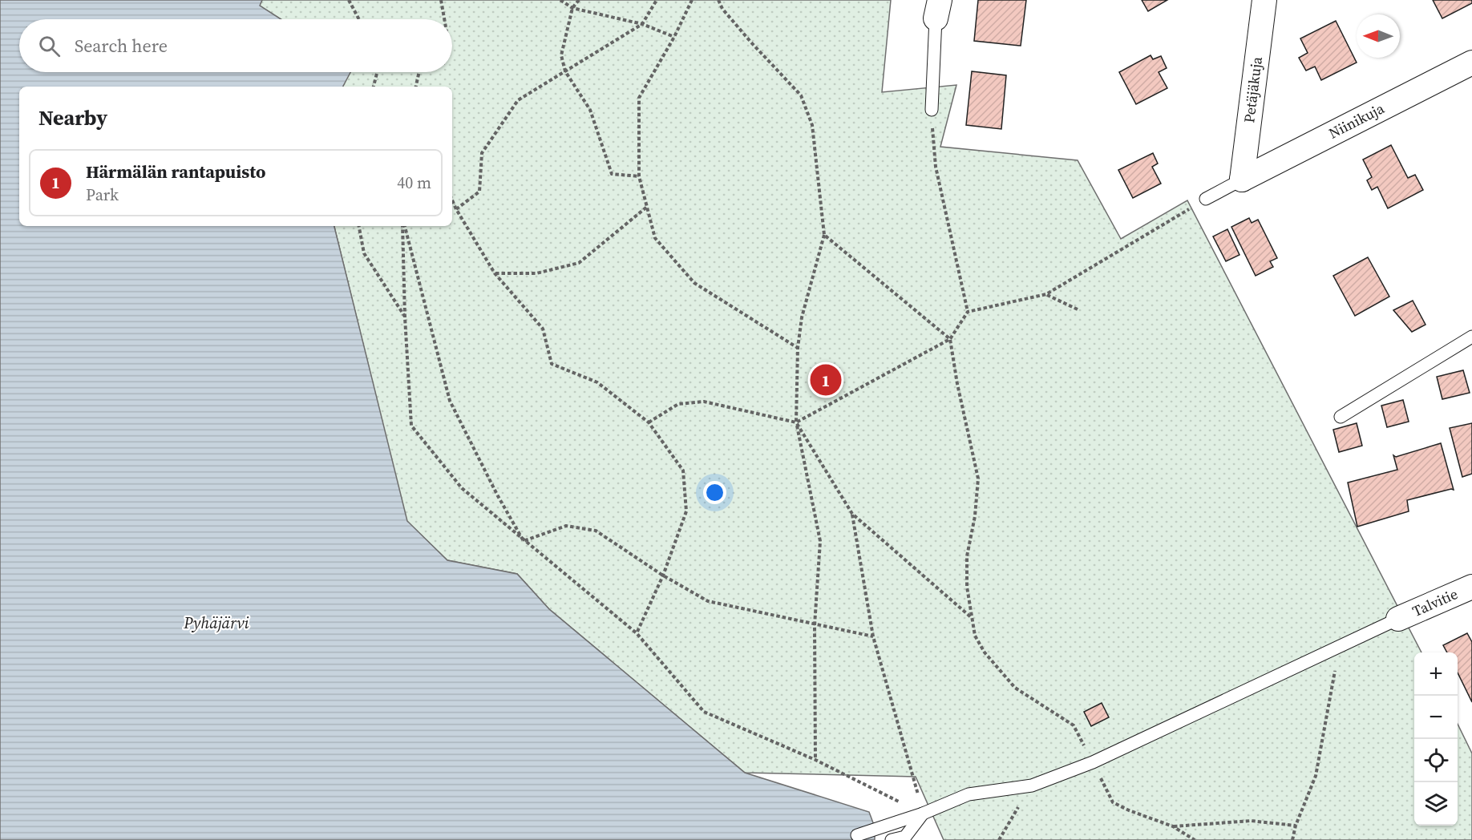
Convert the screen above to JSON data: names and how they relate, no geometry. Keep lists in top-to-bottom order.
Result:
{
  "streets": {
    "street": ["Petäjäkuja", "Niinikuja", "Talvitie"]
  },
  "crossings": [
    ["Petäjäkuja", "Niinikuja"]
  ],
  "water": ["Pyhäjärvi"],
  "north": "left",
  "page": {
    "search": "Search here",
    "heading": "Nearby",
    "list": [
      {
        "mark": "1",
        "name": "Härmälän rantapuisto",
        "note": "Park",
        "value": "40 m"
      }
    ],
    "pins": "1",
    "map_buttons": ["+", "−"]
  }
}
